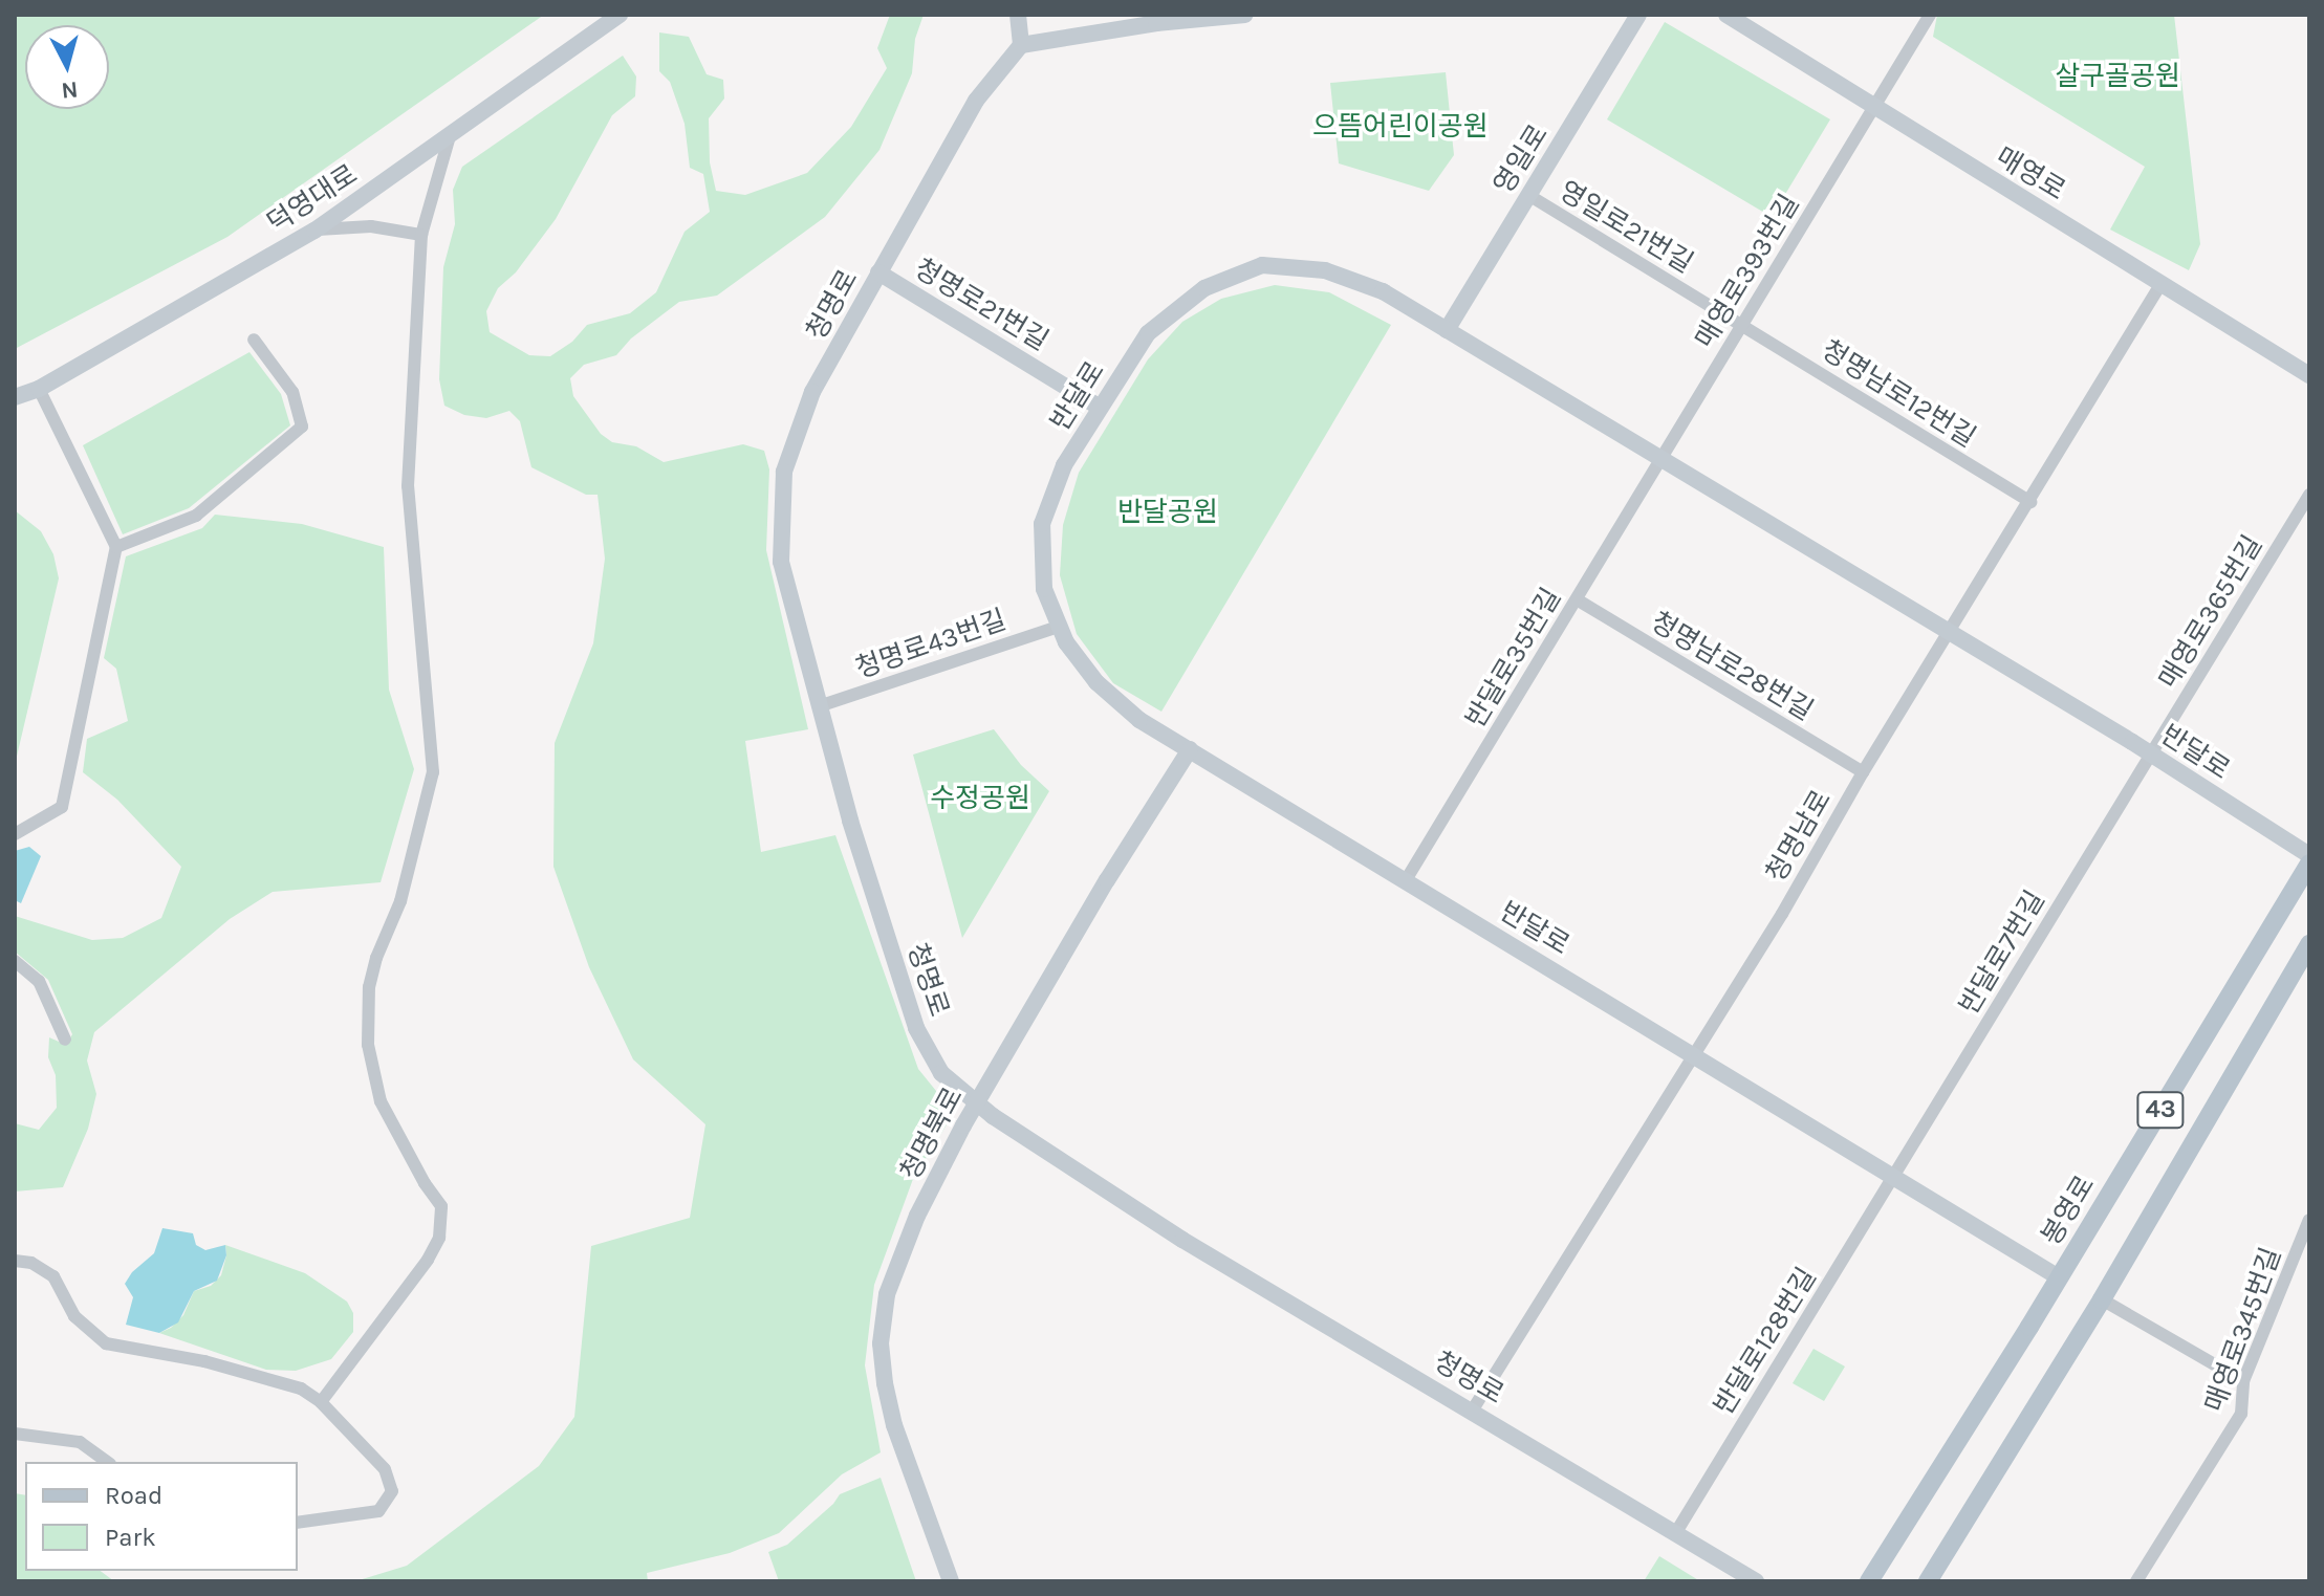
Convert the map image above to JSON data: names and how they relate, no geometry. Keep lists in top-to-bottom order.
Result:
{
  "streets": {
    "main road": ["43", "봉영로"],
    "street": [
      "영일로",
      "매영로",
      "덕영대로",
      "영일로21번길",
      "매영로393번길",
      "청명로",
      "청명로21번길",
      "청명남로12번길",
      "반달로",
      "매영로365번길",
      "청명로43번길",
      "반달로35번길",
      "청명남로28번길",
      "청명남로",
      "반달로7번길",
      "청명북로",
      "매영로345번길",
      "반달로128번길"
    ]
  },
  "crossings": [
    ["영일로", "영일로21번길"],
    ["영일로", "반달로"],
    ["매영로", "매영로393번길"],
    ["매영로", "청명남로"],
    ["영일로21번길", "매영로393번길"],
    ["영일로21번길", "청명남로12번길"],
    ["매영로393번길", "청명남로12번길"],
    ["매영로393번길", "반달로"],
    ["매영로393번길", "반달로35번길"],
    ["청명로", "청명로21번길"],
    ["청명로", "청명로43번길"],
    ["청명로", "청명남로"],
    ["청명로", "청명북로"],
    ["청명로", "반달로128번길"],
    ["청명로21번길", "반달로"],
    ["청명남로12번길", "청명남로"],
    ["반달로", "매영로365번길"],
    ["반달로", "청명로43번길"],
    ["반달로", "반달로35번길"],
    ["반달로", "청명남로"],
    ["반달로", "반달로7번길"],
    ["반달로", "청명북로"],
    ["반달로", "봉영로"],
    ["반달로", "반달로128번길"],
    ["매영로365번길", "반달로7번길"],
    ["반달로35번길", "청명남로28번길"],
    ["청명남로28번길", "청명남로"],
    ["반달로7번길", "반달로128번길"]
  ],
  "parks": [
    "살구골공원",
    "으뜸어린이공원",
    "반달공원",
    "수정공원"
  ],
  "legend": ["Road", "Park"],
  "north": "bottom"
}
